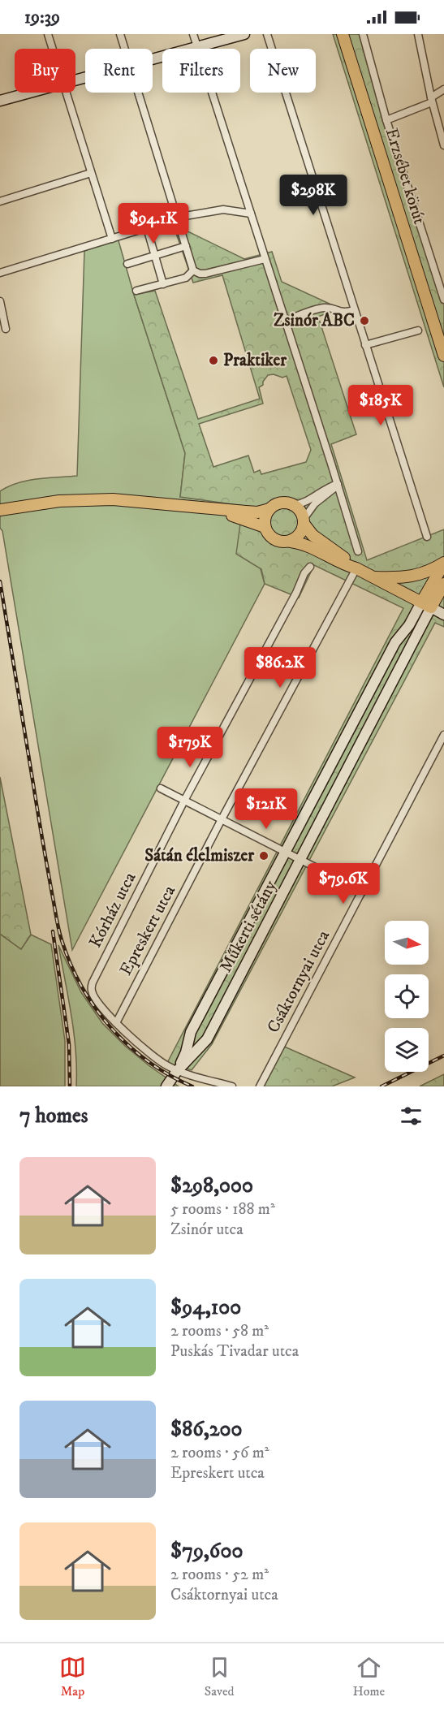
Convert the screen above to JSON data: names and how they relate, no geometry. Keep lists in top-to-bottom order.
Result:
{
  "streets": {
    "main road": ["Erzsébet körút"],
    "street": [
      "Kórház utca",
      "Műkerti sétány",
      "Epreskert utca",
      "Csáktornyai utca"
    ]
  },
  "crossings": [
    ["Kórház utca", "Epreskert utca"]
  ],
  "places": ["Zsinór ABC", "Praktiker", "Sátán élelmiszer"],
  "north": "right",
  "page": {
    "status": "19:39",
    "chip": [
      "Buy",
      "Rent",
      "Filters",
      "New"
    ],
    "price": [
      "$298K",
      "$94.1K",
      "$185K",
      "$86.2K",
      "$179K",
      "$121K",
      "$79.6K"
    ],
    "heading": "7 homes",
    "list": [
      {
        "name": "$298,000",
        "note": "5 rooms · 188 m² · Zsinór utca"
      },
      {
        "name": "$94,100",
        "note": "2 rooms · 58 m² · Puskás Tivadar utca"
      },
      {
        "name": "$86,200",
        "note": "2 rooms · 56 m² · Epreskert utca"
      },
      {
        "name": "$79,600",
        "note": "2 rooms · 52 m² · Csáktornyai utca"
      }
    ],
    "tabs": ["Map", "Saved", "Home"]
  }
}
